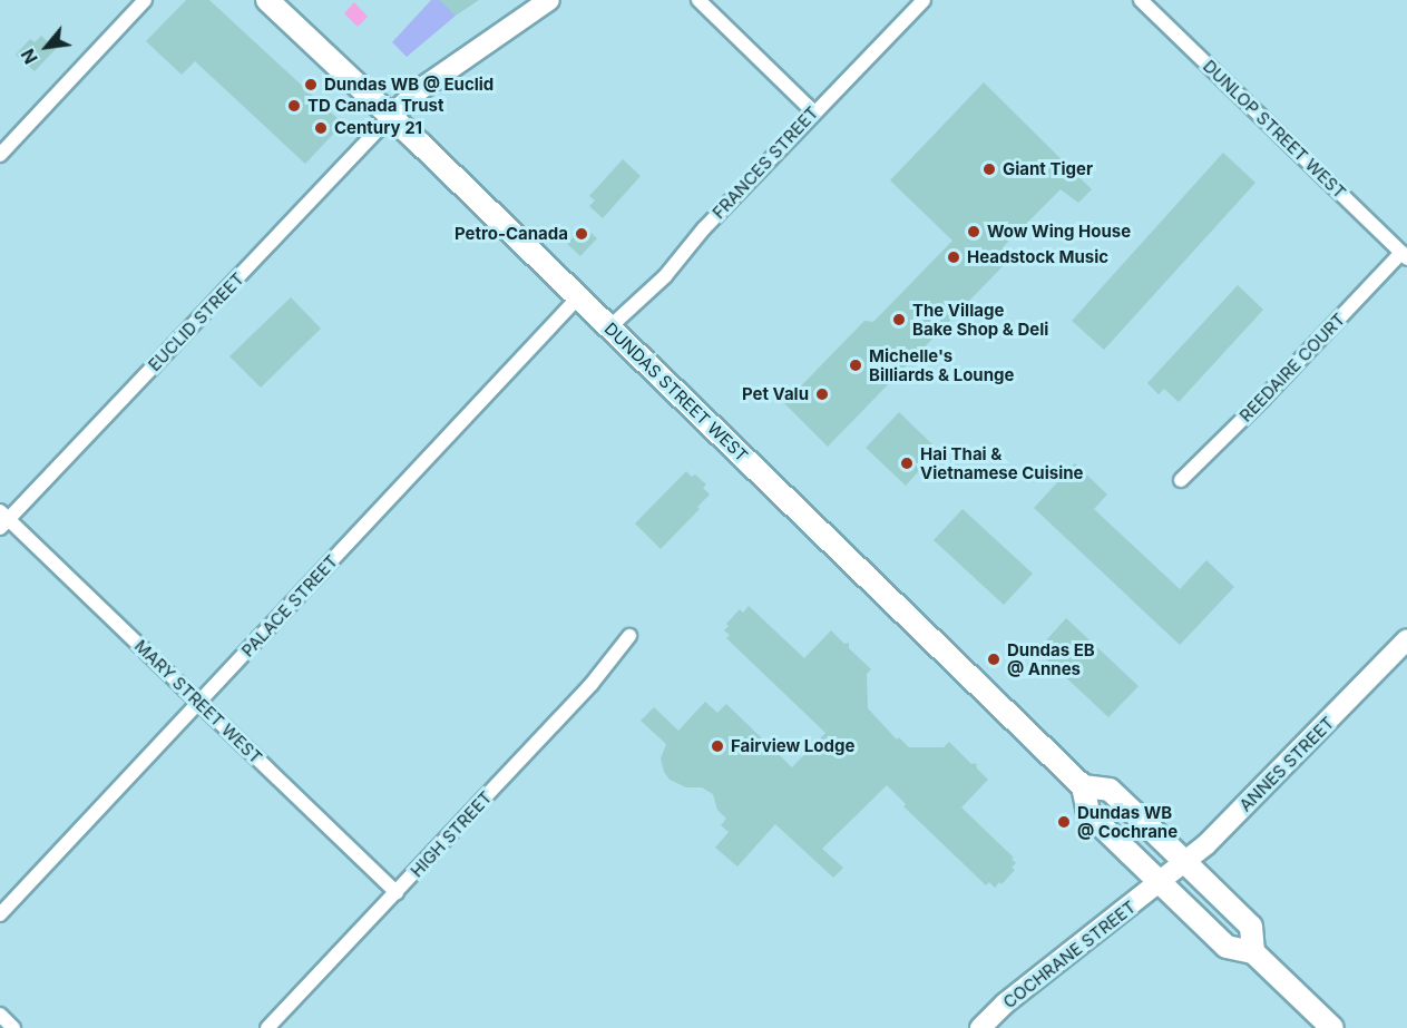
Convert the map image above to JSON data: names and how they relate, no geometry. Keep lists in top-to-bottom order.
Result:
{
  "streets": {
    "main road": ["DUNDAS STREET WEST", "ANNES STREET", "COCHRANE STREET"],
    "street": [
      "DUNLOP STREET WEST",
      "FRANCES STREET",
      "EUCLID STREET",
      "REEDAIRE COURT",
      "PALACE STREET",
      "MARY STREET WEST",
      "HIGH STREET"
    ]
  },
  "crossings": [
    ["DUNLOP STREET WEST", "REEDAIRE COURT"],
    ["FRANCES STREET", "DUNDAS STREET WEST"],
    ["EUCLID STREET", "DUNDAS STREET WEST"],
    ["EUCLID STREET", "MARY STREET WEST"],
    ["DUNDAS STREET WEST", "PALACE STREET"],
    ["DUNDAS STREET WEST", "ANNES STREET"],
    ["DUNDAS STREET WEST", "COCHRANE STREET"],
    ["PALACE STREET", "MARY STREET WEST"],
    ["MARY STREET WEST", "HIGH STREET"],
    ["ANNES STREET", "COCHRANE STREET"]
  ],
  "places": [
    "Dundas WB @ Euclid",
    "TD Canada Trust",
    "Century 21",
    "Giant Tiger",
    "Wow Wing House",
    "Petro-Canada",
    "Headstock Music",
    "The Village Bake Shop & Deli",
    "Michelle's Billiards & Lounge",
    "Pet Valu",
    "Hai Thai & Vietnamese Cuisine",
    "Dundas EB @ Annes",
    "Fairview Lodge",
    "Dundas WB @ Cochrane"
  ],
  "north": "bottom left"
}
